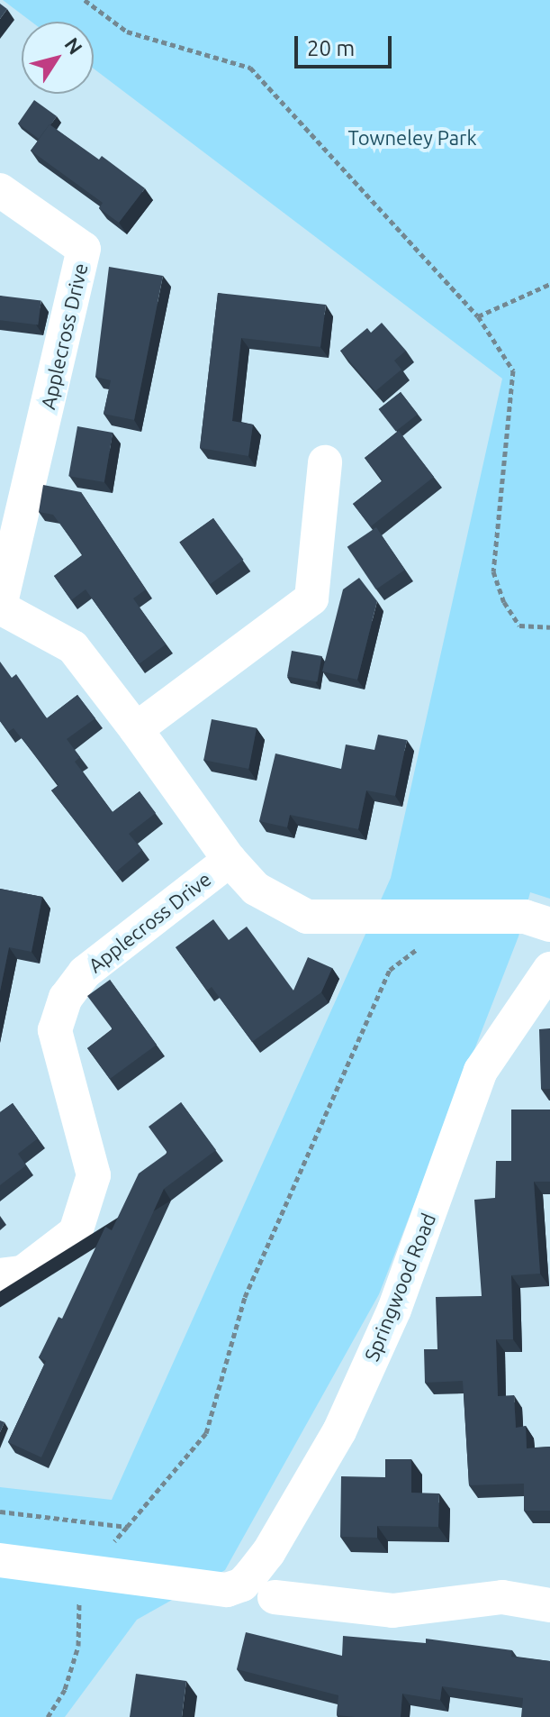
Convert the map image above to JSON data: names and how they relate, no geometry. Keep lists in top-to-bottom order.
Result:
{
  "streets": {
    "street": ["Applecross Drive", "Springwood Road"]
  },
  "parks": ["Towneley Park"],
  "scale_bar": "20 m",
  "north": "top right"
}
